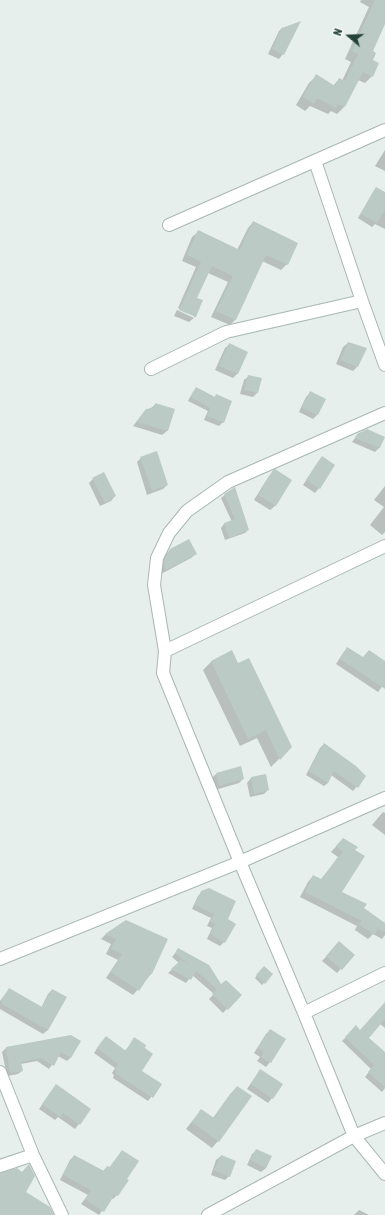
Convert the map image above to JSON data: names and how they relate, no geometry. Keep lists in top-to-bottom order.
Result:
{
  "north": "left"
}
